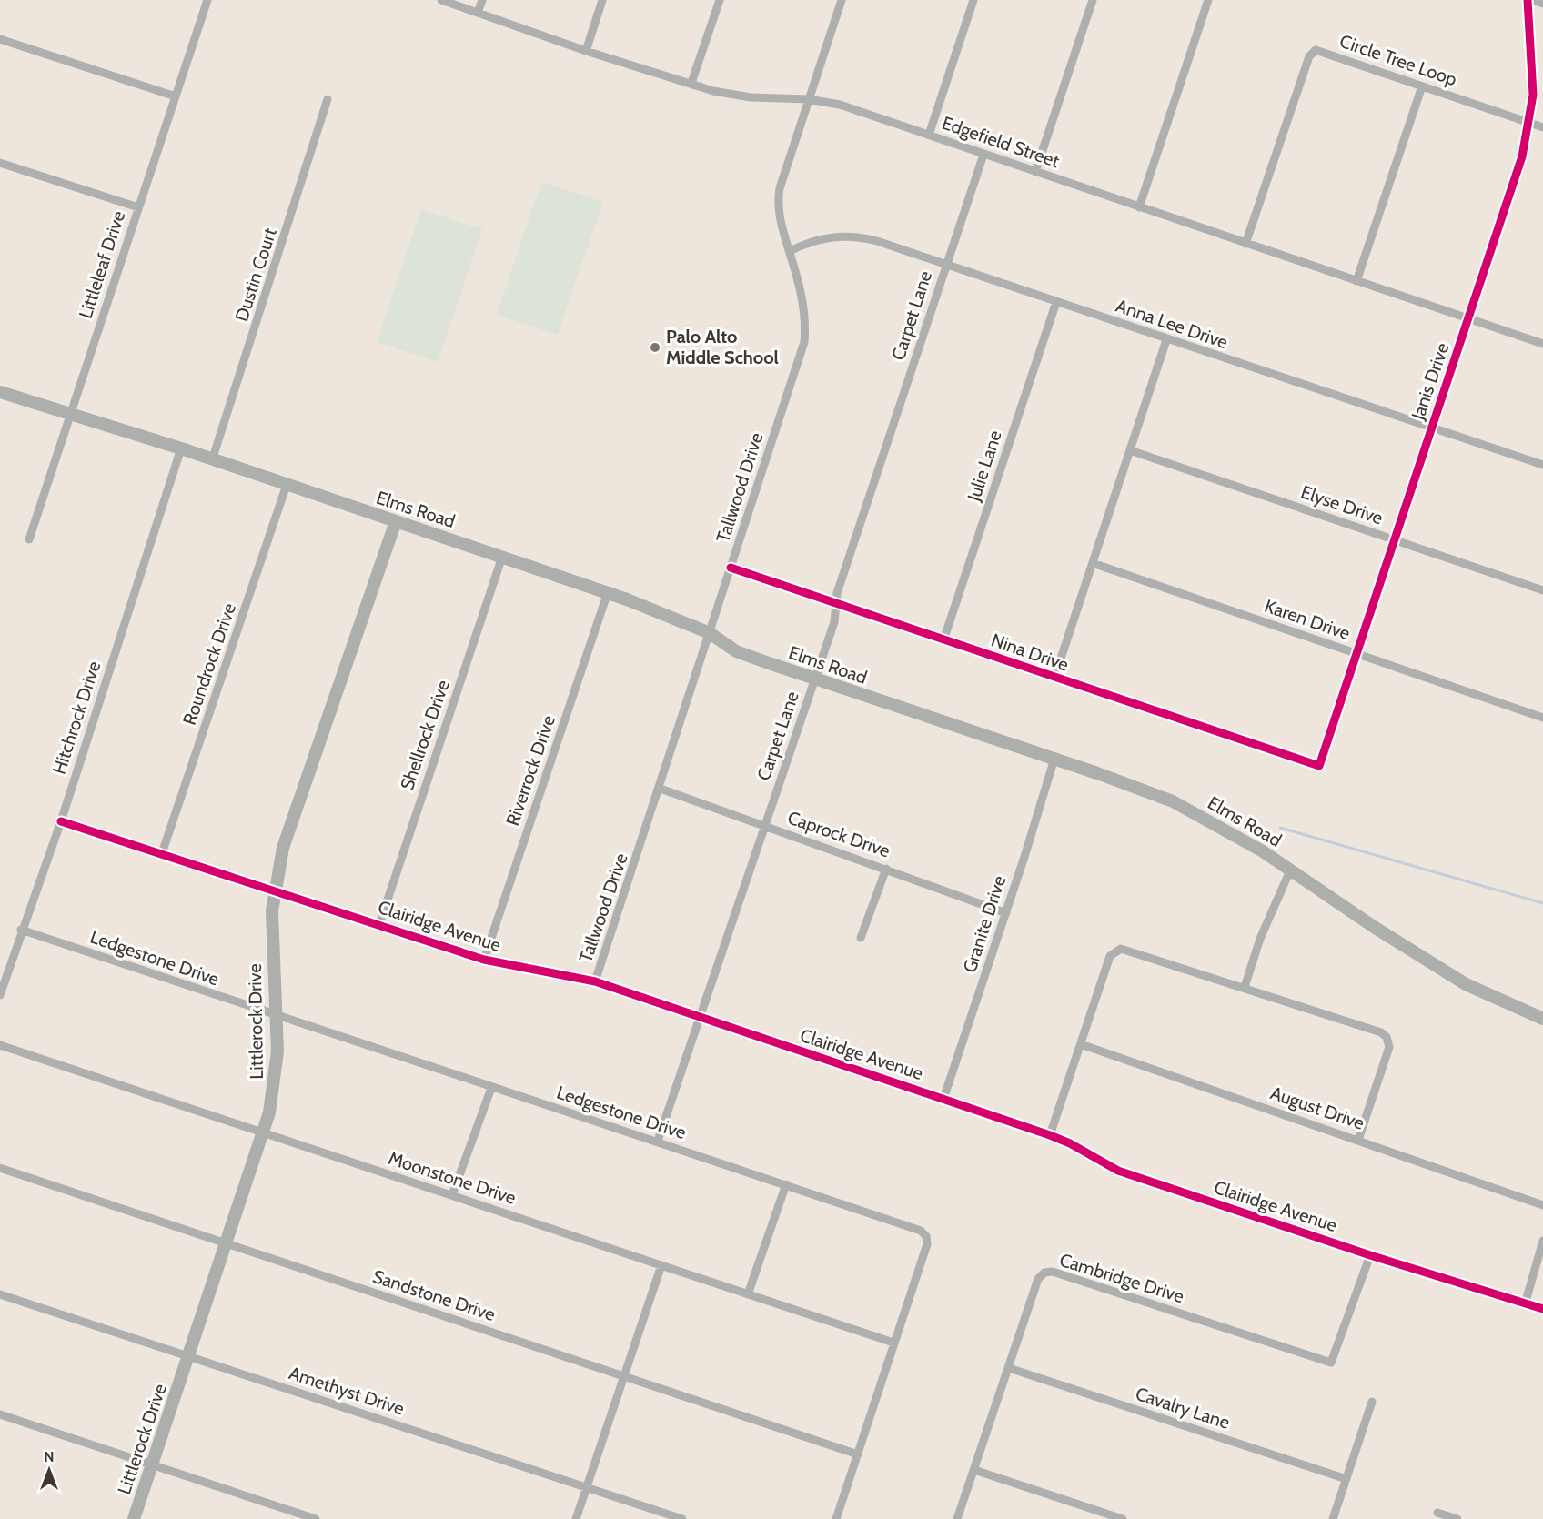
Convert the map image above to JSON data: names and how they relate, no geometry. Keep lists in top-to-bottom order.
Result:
{
  "streets": {
    "main road": ["Elms Road", "Littlerock Drive"],
    "street": [
      "Circle Tree Loop",
      "Edgefield Street",
      "Littleleaf Drive",
      "Dustin Court",
      "Carpet Lane",
      "Anna Lee Drive",
      "Janis Drive",
      "Julie Lane",
      "Tallwood Drive",
      "Elyse Drive",
      "Karen Drive",
      "Nina Drive",
      "Roundrock Drive",
      "Hitchrock Drive",
      "Shellrock Drive",
      "Riverrock Drive",
      "Caprock Drive",
      "Granite Drive",
      "Clairidge Avenue",
      "Ledgestone Drive",
      "August Drive",
      "Moonstone Drive",
      "Cambridge Drive",
      "Sandstone Drive",
      "Amethyst Drive",
      "Cavalry Lane"
    ]
  },
  "crossings": [
    ["Circle Tree Loop", "Edgefield Street"],
    ["Circle Tree Loop", "Janis Drive"],
    ["Edgefield Street", "Carpet Lane"],
    ["Edgefield Street", "Janis Drive"],
    ["Edgefield Street", "Tallwood Drive"],
    ["Littleleaf Drive", "Elms Road"],
    ["Dustin Court", "Elms Road"],
    ["Carpet Lane", "Anna Lee Drive"],
    ["Carpet Lane", "Elms Road"],
    ["Carpet Lane", "Nina Drive"],
    ["Carpet Lane", "Caprock Drive"],
    ["Carpet Lane", "Clairidge Avenue"],
    ["Carpet Lane", "Ledgestone Drive"],
    ["Anna Lee Drive", "Janis Drive"],
    ["Anna Lee Drive", "Julie Lane"],
    ["Anna Lee Drive", "Tallwood Drive"],
    ["Janis Drive", "Elyse Drive"],
    ["Janis Drive", "Karen Drive"],
    ["Janis Drive", "Nina Drive"],
    ["Julie Lane", "Nina Drive"],
    ["Tallwood Drive", "Elms Road"],
    ["Tallwood Drive", "Nina Drive"],
    ["Tallwood Drive", "Caprock Drive"],
    ["Tallwood Drive", "Clairidge Avenue"],
    ["Elms Road", "Roundrock Drive"],
    ["Elms Road", "Hitchrock Drive"],
    ["Elms Road", "Shellrock Drive"],
    ["Elms Road", "Riverrock Drive"],
    ["Elms Road", "Granite Drive"],
    ["Elms Road", "Littlerock Drive"],
    ["Roundrock Drive", "Clairidge Avenue"],
    ["Hitchrock Drive", "Ledgestone Drive"],
    ["Shellrock Drive", "Clairidge Avenue"],
    ["Riverrock Drive", "Clairidge Avenue"],
    ["Caprock Drive", "Granite Drive"],
    ["Granite Drive", "Clairidge Avenue"],
    ["Clairidge Avenue", "Littlerock Drive"],
    ["Clairidge Avenue", "Cambridge Drive"],
    ["Ledgestone Drive", "Littlerock Drive"],
    ["Ledgestone Drive", "Moonstone Drive"],
    ["Ledgestone Drive", "Sandstone Drive"],
    ["Littlerock Drive", "Moonstone Drive"],
    ["Littlerock Drive", "Sandstone Drive"],
    ["Littlerock Drive", "Amethyst Drive"],
    ["Cambridge Drive", "Cavalry Lane"]
  ],
  "places": ["Palo Alto Middle School"],
  "north": "top"
}
